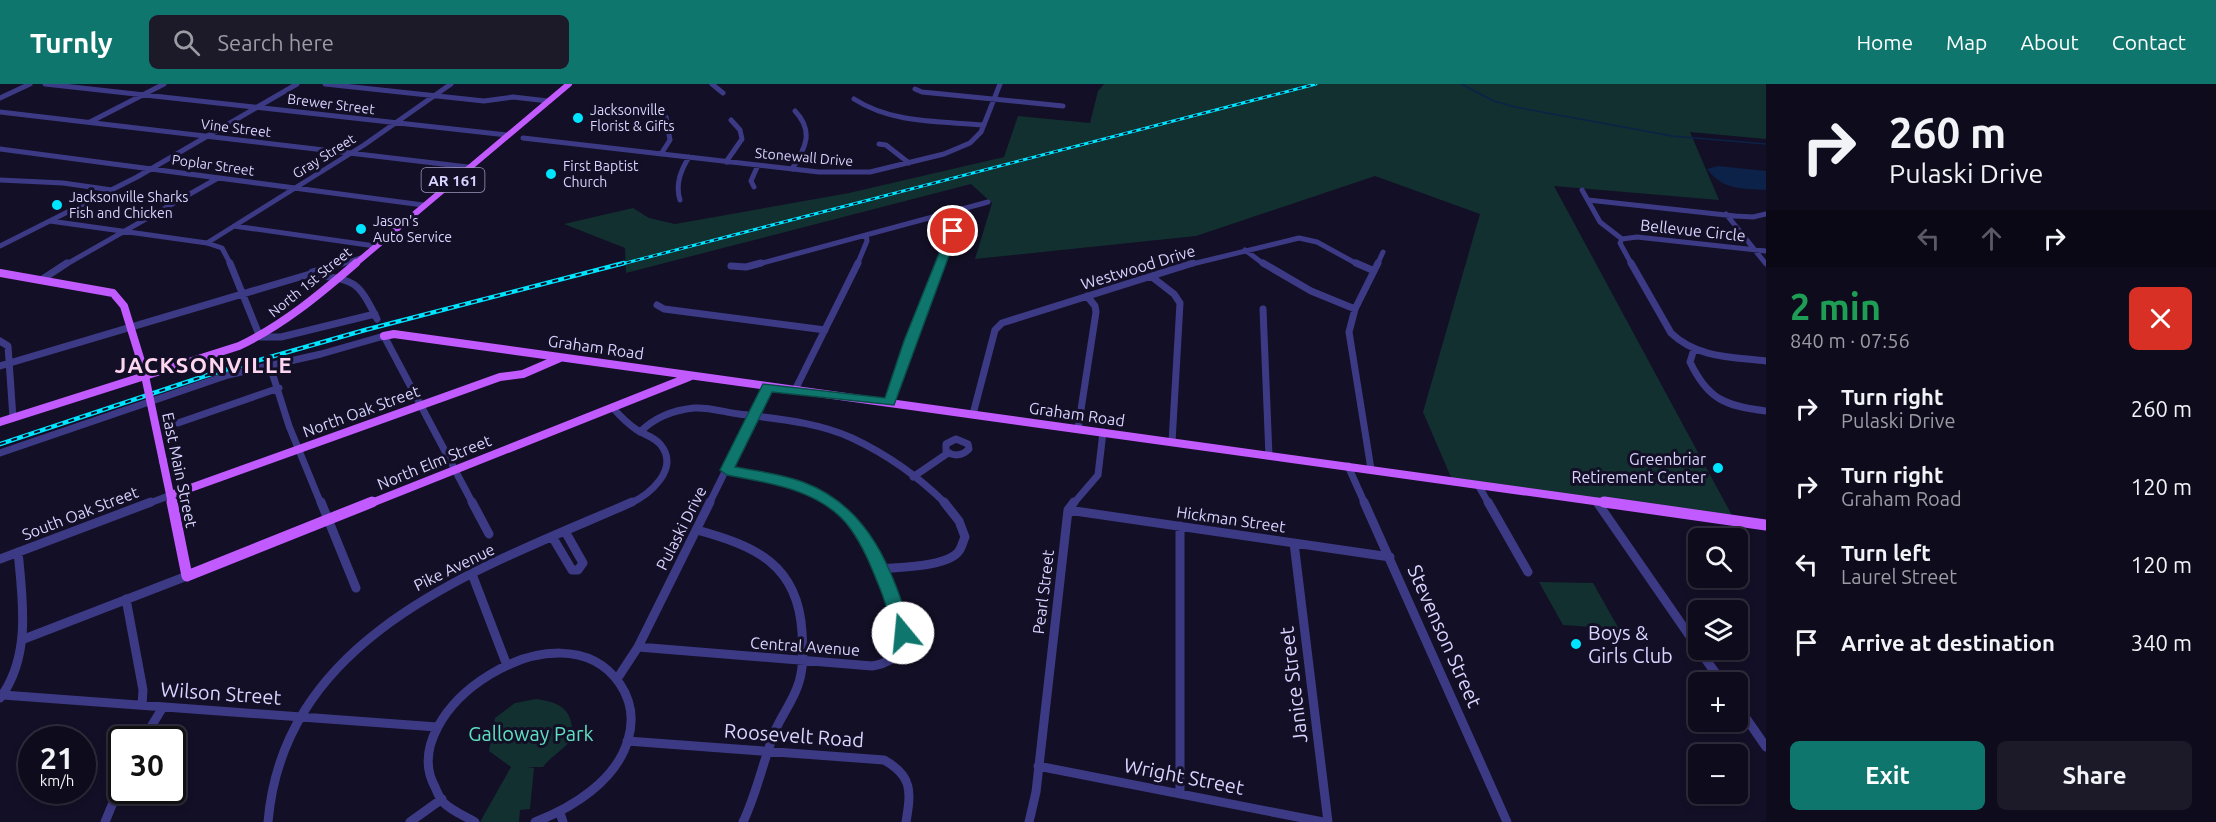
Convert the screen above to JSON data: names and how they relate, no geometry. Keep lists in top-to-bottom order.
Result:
{
  "streets": {
    "main road": [
      "AR 161",
      "North 1st Street",
      "Graham Road",
      "North Oak Street",
      "North Elm Street",
      "East Main Street"
    ],
    "street": [
      "Brewer Street",
      "Vine Street",
      "Gray Street",
      "Stonewall Drive",
      "Poplar Street",
      "Bellevue Circle",
      "Westwood Drive",
      "South Oak Street",
      "Hickman Street",
      "Pulaski Drive",
      "Pike Avenue",
      "Pearl Street",
      "Stevenson Street",
      "Central Avenue",
      "Janice Street",
      "Wilson Street",
      "Roosevelt Road",
      "Wright Street"
    ]
  },
  "crossings": [
    ["Brewer Street", "Gray Street"],
    ["Brewer Street", "Stonewall Drive"],
    ["Brewer Street", "North 1st Street"],
    ["Vine Street", "Gray Street"],
    ["Vine Street", "North 1st Street"],
    ["Gray Street", "Poplar Street"],
    ["Stonewall Drive", "North 1st Street"],
    ["Poplar Street", "North 1st Street"],
    ["AR 161", "North 1st Street"],
    ["Westwood Drive", "Graham Road"],
    ["Graham Road", "North Oak Street"],
    ["Graham Road", "North Elm Street"],
    ["Graham Road", "Pulaski Drive"],
    ["Graham Road", "Stevenson Street"],
    ["North Oak Street", "East Main Street"],
    ["North Oak Street", "South Oak Street"],
    ["North Elm Street", "East Main Street"],
    ["North Elm Street", "Pike Avenue"],
    ["East Main Street", "South Oak Street"],
    ["Hickman Street", "Pearl Street"],
    ["Hickman Street", "Stevenson Street"],
    ["Hickman Street", "Janice Street"],
    ["Pulaski Drive", "Central Avenue"],
    ["Pike Avenue", "Wilson Street"],
    ["Pearl Street", "Wright Street"]
  ],
  "districts": ["JACKSONVILLE"],
  "parks": ["Galloway Park"],
  "places": [
    "Jacksonville Florist & Gifts",
    "First Baptist Church",
    "Jacksonville Sharks Fish and Chicken",
    "Jason's Auto Service",
    "Greenbriar Retirement Center",
    "Boys & Girls Club"
  ],
  "page": {
    "header": "Turnly",
    "search": "Search here",
    "nav": [
      "Home",
      "Map",
      "About",
      "Contact"
    ],
    "turn": ["260 m", "Pulaski Drive"],
    "heading": ["2 min", "840 m · 07:56"],
    "list": [
      {
        "name": "Turn right",
        "note": "Pulaski Drive",
        "value": "260 m"
      },
      {
        "name": "Turn right",
        "note": "Graham Road",
        "value": "120 m"
      },
      {
        "name": "Turn left",
        "note": "Laurel Street",
        "value": "120 m"
      },
      {
        "name": "Arrive at destination",
        "value": "340 m"
      }
    ],
    "map_buttons": ["+", "−"],
    "speed": "21 km/h",
    "limit": "30",
    "buttons": ["Exit", "Share"]
  }
}
